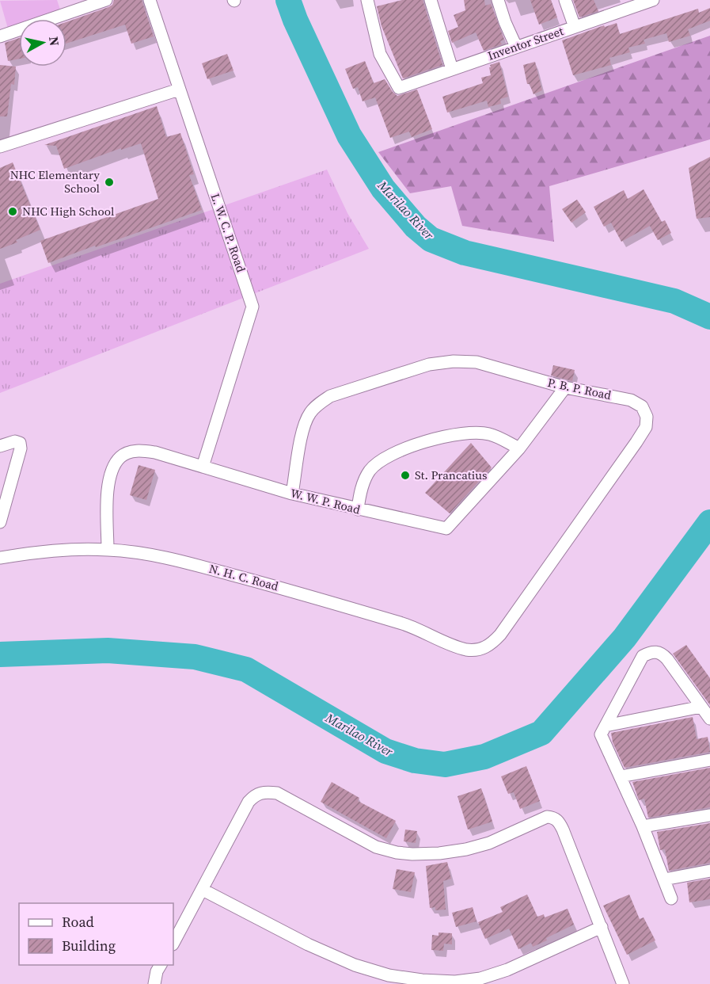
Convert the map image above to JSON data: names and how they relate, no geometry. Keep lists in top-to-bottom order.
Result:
{
  "streets": {
    "street": [
      "Inventor Street",
      "L. W. C. P. Road",
      "P. B. P. Road",
      "W. W. P. Road",
      "N. H. C. Road"
    ]
  },
  "crossings": [
    ["L. W. C. P. Road", "W. W. P. Road"],
    ["P. B. P. Road", "W. W. P. Road"],
    ["P. B. P. Road", "N. H. C. Road"],
    ["W. W. P. Road", "N. H. C. Road"]
  ],
  "water": ["Marilao River"],
  "places": ["NHC Elementary School", "NHC High School", "St. Prancatius"],
  "legend": ["Road", "Building"],
  "north": "right"
}
